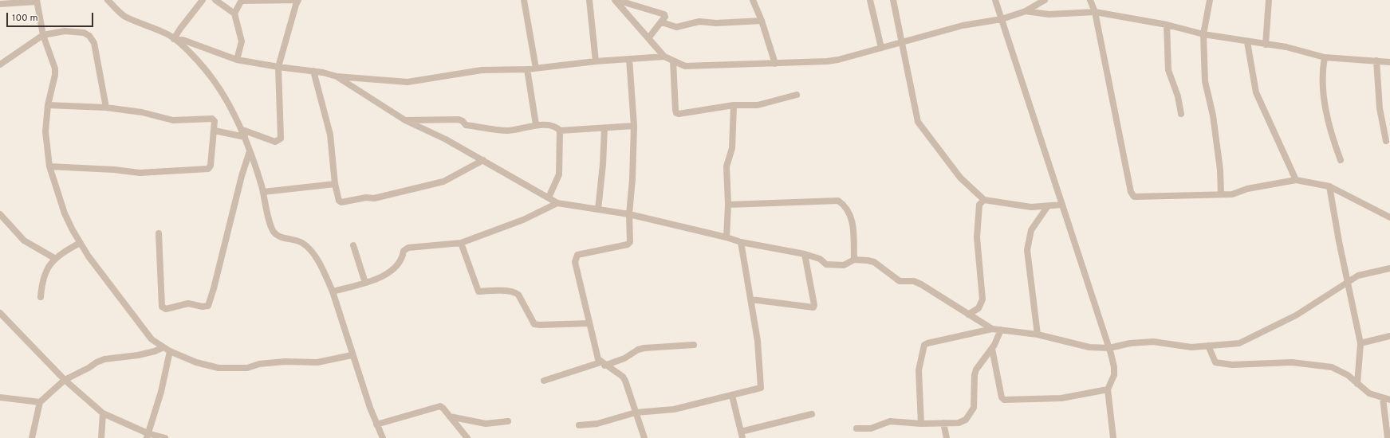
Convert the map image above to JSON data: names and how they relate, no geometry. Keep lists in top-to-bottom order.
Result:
{
  "scale_bar": "100 m"
}
